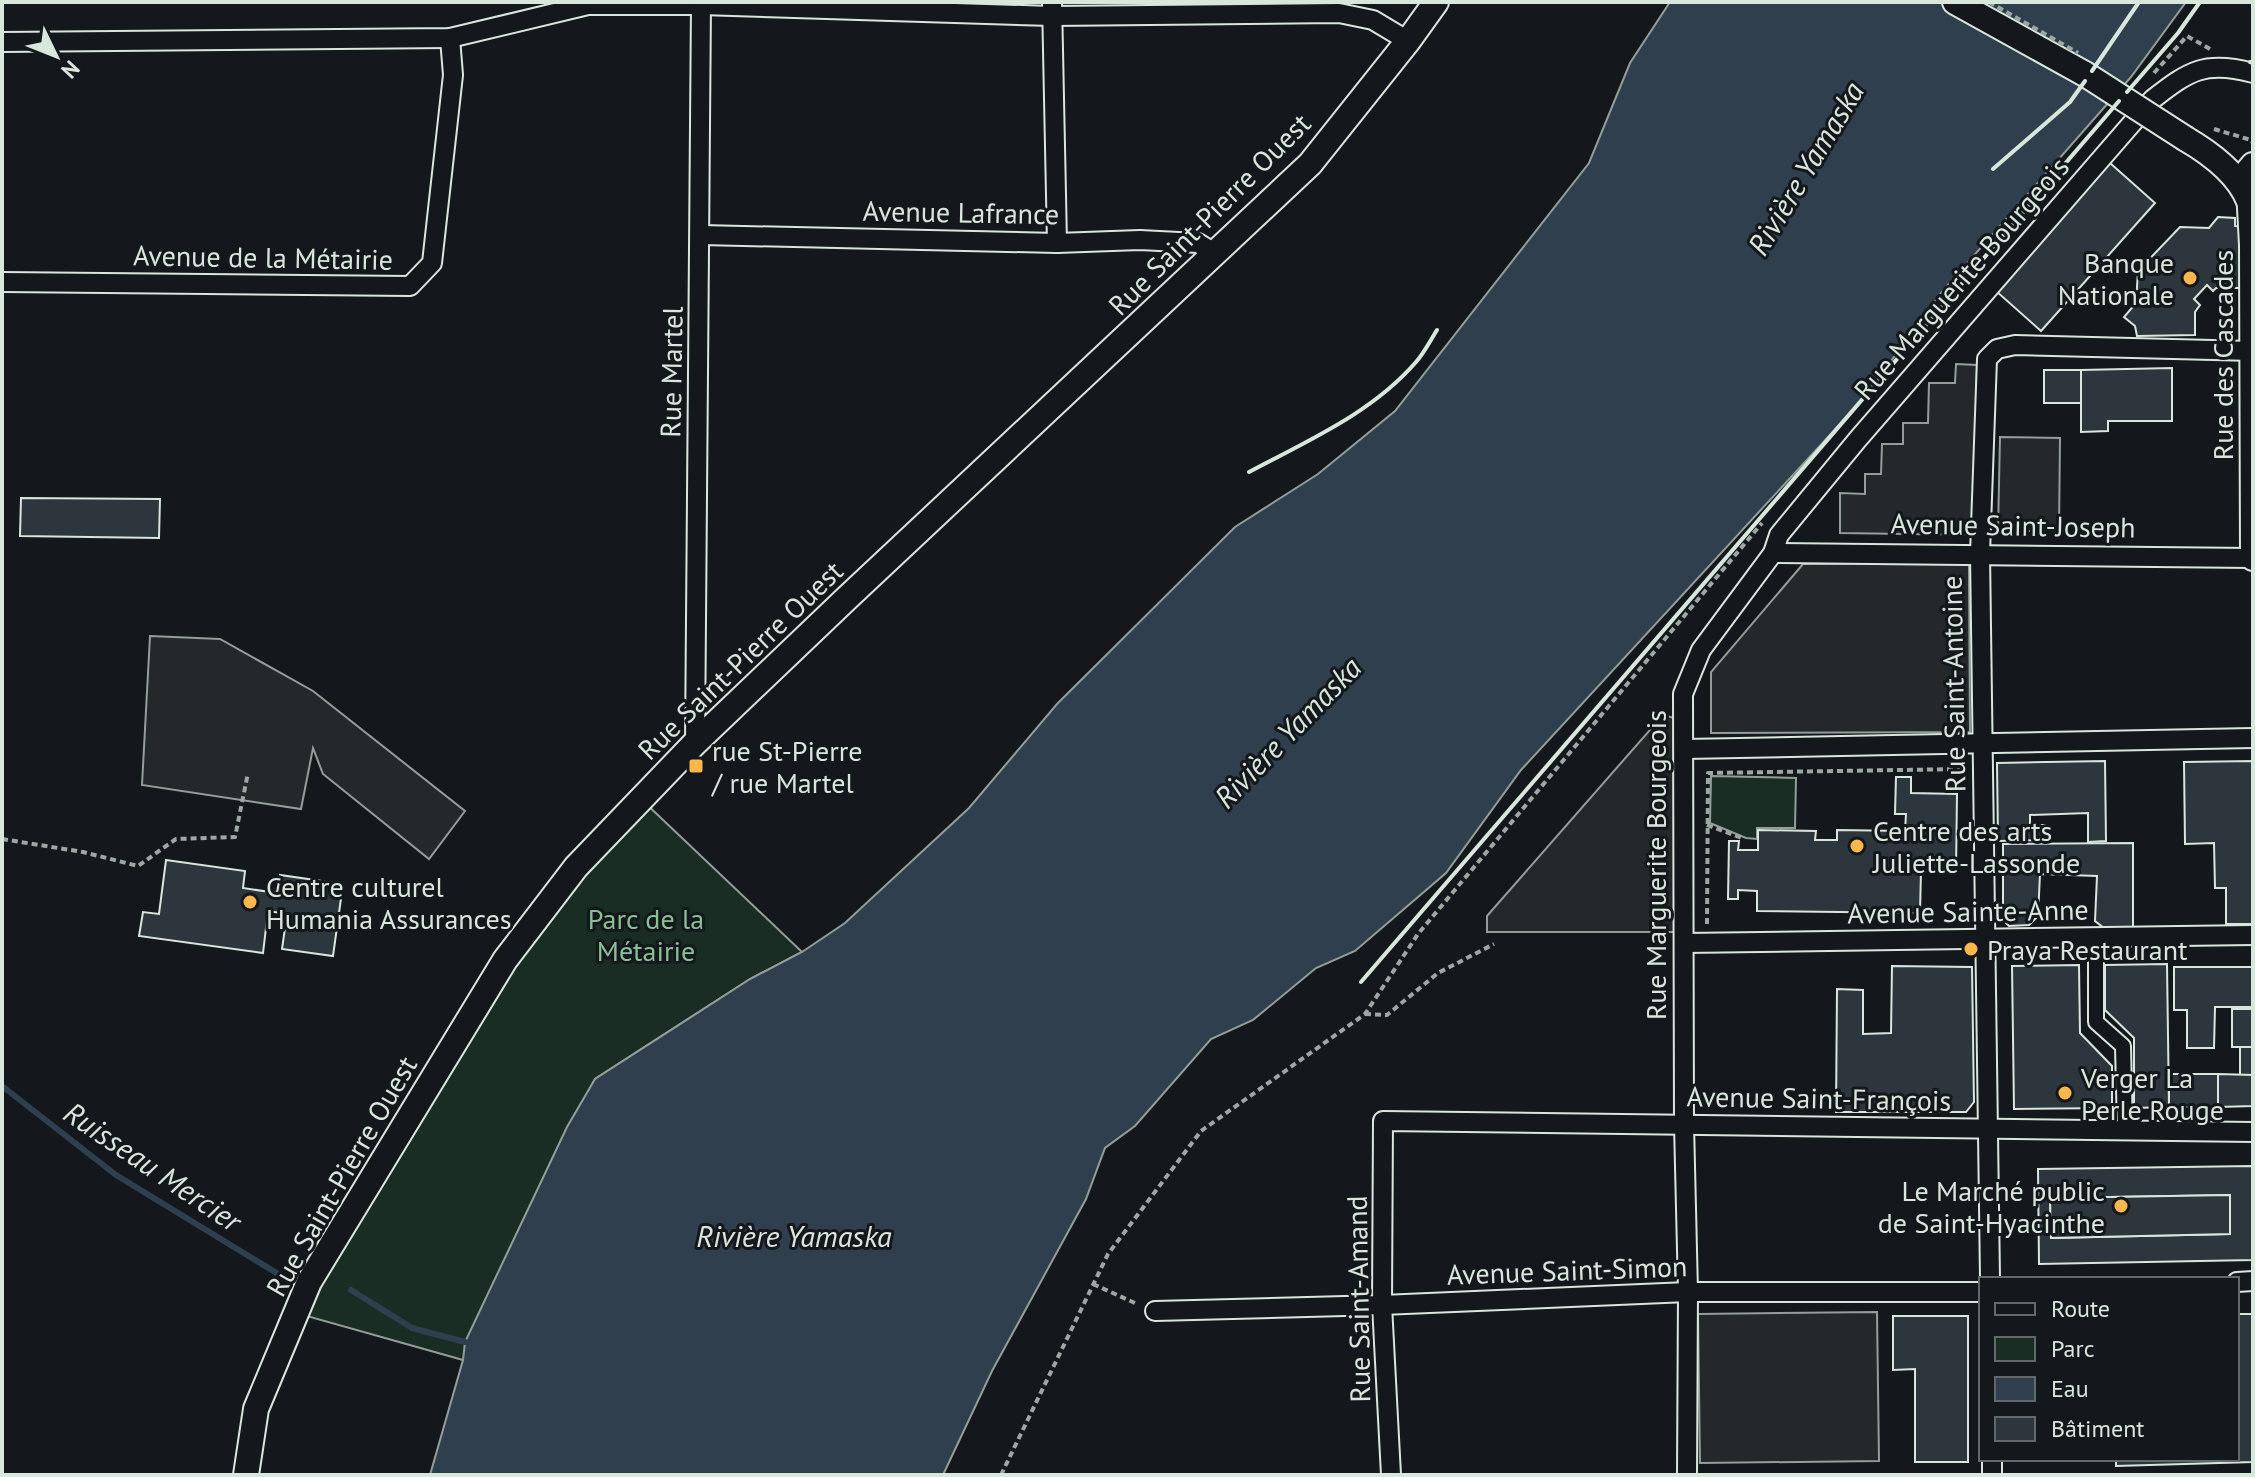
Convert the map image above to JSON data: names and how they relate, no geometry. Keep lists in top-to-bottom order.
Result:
{
  "streets": {
    "street": [
      "Avenue Lafrance",
      "Rue Saint-Pierre Ouest",
      "Avenue de la Métairie",
      "Rue Marguerite Bourgeois",
      "Rue des Cascades",
      "Rue Martel",
      "Avenue Saint-Joseph",
      "Rue Saint-Antoine",
      "Avenue Sainte-Anne",
      "Avenue Saint-François",
      "Avenue Saint-Simon",
      "Rue Saint-Amand"
    ]
  },
  "crossings": [
    ["Avenue Lafrance", "Rue Saint-Pierre Ouest"],
    ["Avenue Lafrance", "Rue Martel"],
    ["Rue Saint-Pierre Ouest", "Rue Martel"],
    ["Rue Marguerite Bourgeois", "Avenue Saint-Joseph"],
    ["Rue Marguerite Bourgeois", "Avenue Sainte-Anne"],
    ["Rue Marguerite Bourgeois", "Avenue Saint-François"],
    ["Rue Marguerite Bourgeois", "Avenue Saint-Simon"],
    ["Rue des Cascades", "Avenue Saint-Joseph"],
    ["Rue des Cascades", "Rue Saint-Antoine"],
    ["Avenue Saint-Joseph", "Rue Saint-Antoine"],
    ["Rue Saint-Antoine", "Avenue Sainte-Anne"],
    ["Rue Saint-Antoine", "Avenue Saint-François"],
    ["Avenue Saint-François", "Rue Saint-Amand"],
    ["Avenue Saint-Simon", "Rue Saint-Amand"]
  ],
  "water": ["Rivière Yamaska", "Ruisseau Mercier"],
  "parks": ["Parc de la Métairie"],
  "places": {
    "other": [
      "Banque Nationale",
      "Centre des arts Juliette-Lassonde",
      "Centre culturel Humania Assurances",
      "Praya Restaurant",
      "Verger La Perle Rouge",
      "Le Marché public de Saint-Hyacinthe"
    ],
    "transit": ["rue St-Pierre / rue Martel"]
  },
  "legend": [
    "Route",
    "Parc",
    "Eau",
    "Bâtiment"
  ],
  "north": "bottom right"
}
